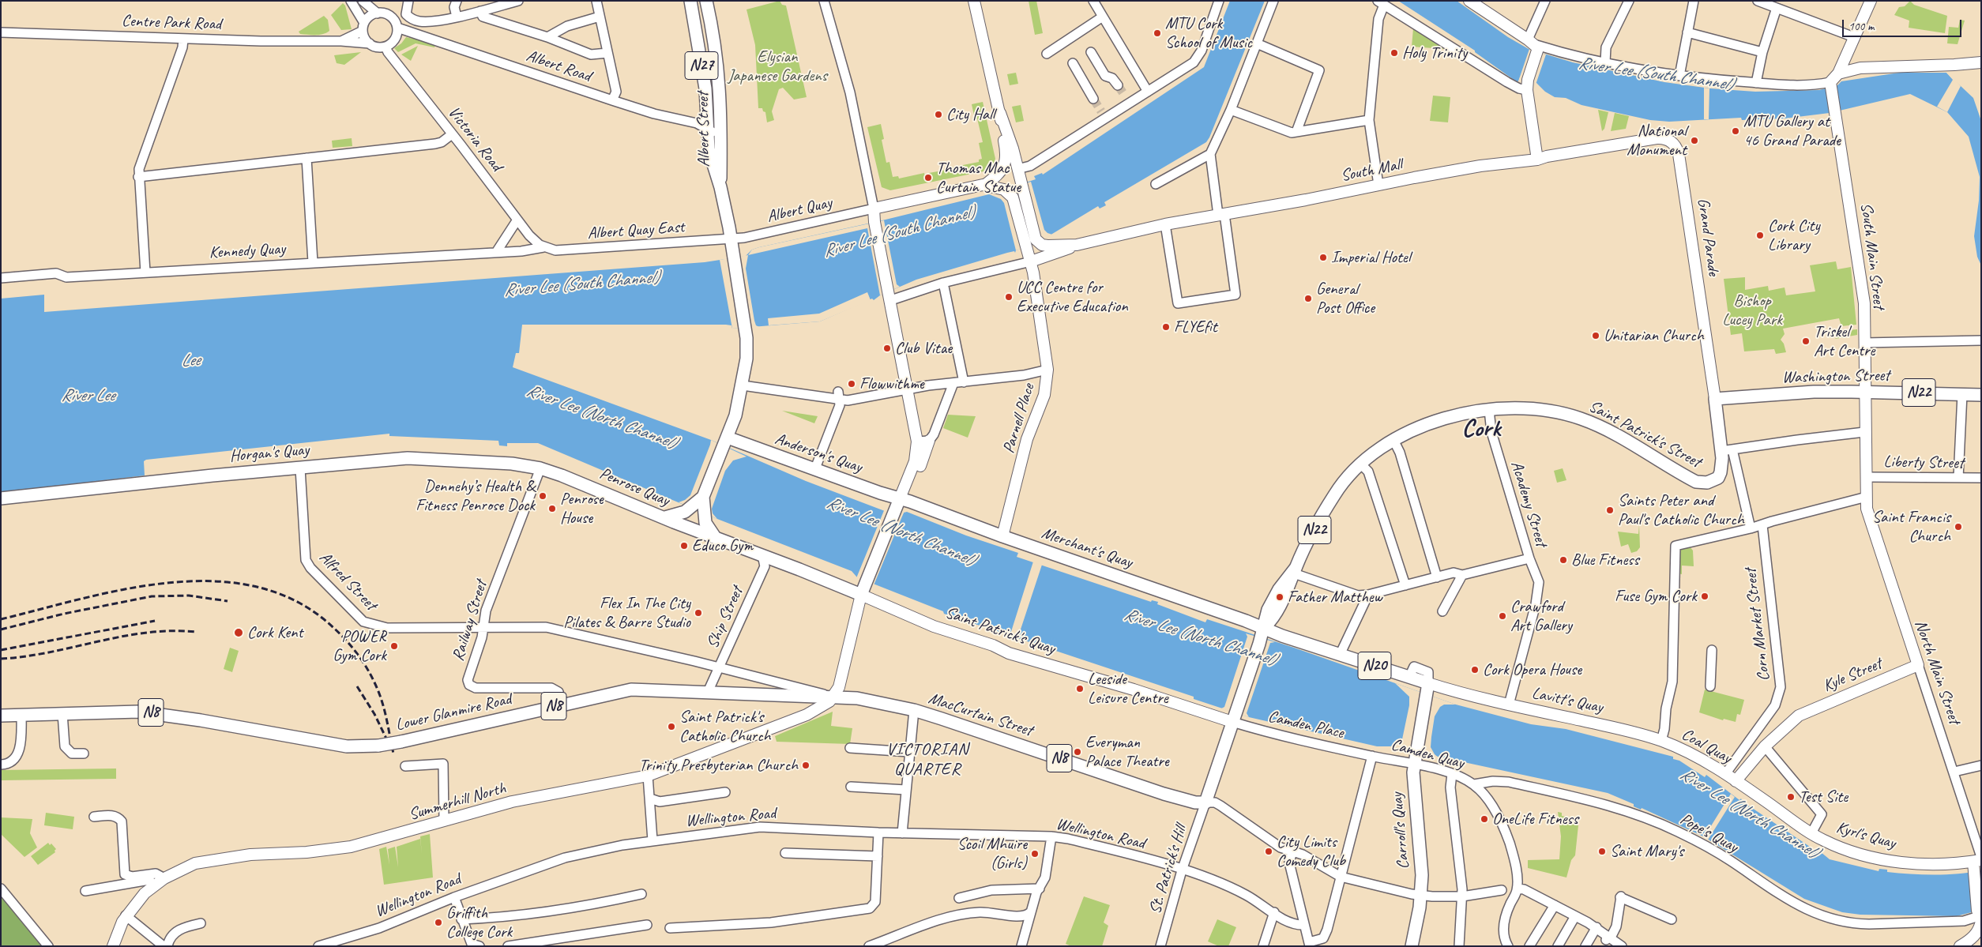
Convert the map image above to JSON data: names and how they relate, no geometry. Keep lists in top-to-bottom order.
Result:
{
  "streets": {
    "highway": [
      "N27",
      "Albert Street",
      "Grand Parade",
      "Washington Street",
      "N22",
      "Saint Patrick's Street",
      "Horgan's Quay",
      "Anderson's Quay",
      "Penrose Quay",
      "Merchant's Quay",
      "Saint Patrick's Quay",
      "N20",
      "Lavitt's Quay",
      "N8",
      "Lower Glanmire Road",
      "MacCurtain Street",
      "Carroll's Quay"
    ],
    "main road": [
      "South Mall",
      "South Main Street",
      "Parnell Place",
      "North Main Street",
      "Kyle Street",
      "Coal Quay",
      "Summerhill North",
      "Kyrl's Quay"
    ],
    "street": [
      "Centre Park Road",
      "Albert Road",
      "Victoria Road",
      "Albert Quay",
      "Albert Quay East",
      "Kennedy Quay",
      "Liberty Street",
      "Academy Street",
      "Alfred Street",
      "Ship Street",
      "Railway Street",
      "Corn Market Street",
      "Camden Place",
      "Camden Quay",
      "Wellington Road",
      "Pope's Quay",
      "St. Patrick's Hill"
    ]
  },
  "crossings": [
    ["Centre Park Road", "Albert Road"],
    ["Centre Park Road", "Victoria Road"],
    ["N27", "Albert Street"],
    ["N27", "Albert Quay"],
    ["N27", "Albert Quay East"],
    ["N27", "Anderson's Quay"],
    ["N27", "Penrose Quay"],
    ["Albert Road", "Albert Street"],
    ["Albert Road", "Victoria Road"],
    ["Albert Street", "Albert Quay"],
    ["Albert Street", "Albert Quay East"],
    ["Victoria Road", "Albert Quay East"],
    ["Victoria Road", "Kennedy Quay"],
    ["South Mall", "Grand Parade"],
    ["South Mall", "Parnell Place"],
    ["Albert Quay", "Albert Quay East"],
    ["Albert Quay East", "Kennedy Quay"],
    ["Grand Parade", "Washington Street"],
    ["Grand Parade", "Saint Patrick's Street"],
    ["South Main Street", "Washington Street"],
    ["South Main Street", "Liberty Street"],
    ["South Main Street", "North Main Street"],
    ["Parnell Place", "Merchant's Quay"],
    ["Saint Patrick's Street", "Academy Street"],
    ["Saint Patrick's Street", "Merchant's Quay"],
    ["Saint Patrick's Street", "Saint Patrick's Quay"],
    ["Saint Patrick's Street", "Lavitt's Quay"],
    ["Saint Patrick's Street", "MacCurtain Street"],
    ["Saint Patrick's Street", "Camden Place"],
    ["Saint Patrick's Street", "St. Patrick's Hill"],
    ["Horgan's Quay", "Penrose Quay"],
    ["Horgan's Quay", "Alfred Street"],
    ["Horgan's Quay", "Railway Street"],
    ["Anderson's Quay", "Merchant's Quay"],
    ["Liberty Street", "North Main Street"],
    ["Penrose Quay", "Ship Street"],
    ["Penrose Quay", "Railway Street"],
    ["Penrose Quay", "Saint Patrick's Quay"],
    ["Academy Street", "Lavitt's Quay"],
    ["Merchant's Quay", "Lavitt's Quay"],
    ["Alfred Street", "Ship Street"],
    ["Alfred Street", "Railway Street"],
    ["Alfred Street", "Lower Glanmire Road"],
    ["Alfred Street", "MacCurtain Street"],
    ["Alfred Street", "Summerhill North"],
    ["Ship Street", "Saint Patrick's Quay"],
    ["Ship Street", "Lower Glanmire Road"],
    ["Railway Street", "Lower Glanmire Road"],
    ["Corn Market Street", "Coal Quay"],
    ["Saint Patrick's Quay", "Camden Place"],
    ["North Main Street", "Kyle Street"],
    ["North Main Street", "Kyrl's Quay"],
    ["Lavitt's Quay", "Coal Quay"],
    ["Lavitt's Quay", "Carroll's Quay"],
    ["Lower Glanmire Road", "MacCurtain Street"],
    ["Lower Glanmire Road", "Summerhill North"],
    ["MacCurtain Street", "Summerhill North"],
    ["MacCurtain Street", "St. Patrick's Hill"],
    ["Camden Place", "Camden Quay"],
    ["Coal Quay", "Kyrl's Quay"],
    ["Camden Quay", "Carroll's Quay"],
    ["Camden Quay", "Pope's Quay"],
    ["Wellington Road", "St. Patrick's Hill"]
  ],
  "districts": ["Cork", "VICTORIAN QUARTER"],
  "water": [
    "River Lee (South Channel)",
    "Lee",
    "River Lee",
    "River Lee (North Channel)"
  ],
  "parks": ["Elysian Japanese Gardens", "Bishop Lucey Park"],
  "places": [
    "MTU Cork School of Music",
    "Holy Trinity",
    "City Hall",
    "MTU Gallery at 46 Grand Parade",
    "National Monument",
    "Thomas Mac Curtain Statue",
    "Cork City Library",
    "Imperial Hotel",
    "UCC Centre for Executive Education",
    "General Post Office",
    "FLYEfit",
    "Unitarian Church",
    "Triskel Art Centre",
    "Club Vitae",
    "Flowwithme",
    "Dennehy’s Health & Fitness Penrose Dock",
    "Penrose House",
    "Saints Peter and Paul's Catholic Church",
    "Saint Francis Church",
    "Educo Gym",
    "Blue Fitness",
    "Fuse Gym Cork",
    "Father Matthew",
    "Flex In The City Pilates & Barre Studio",
    "Crawford Art Gallery",
    "Cork Kent",
    "POWER Gym Cork",
    "Cork Opera House",
    "Leeside Leisure Centre",
    "Saint Patrick's Catholic Church",
    "Everyman Palace Theatre",
    "Trinity Presbyterian Church",
    "Test Site",
    "OneLife Fitness",
    "City Limits Comedy Club",
    "Saint Mary's",
    "Scoil Mhuire (Girls)",
    "Griffith College Cork"
  ],
  "scale_bar": "100 m"
}
